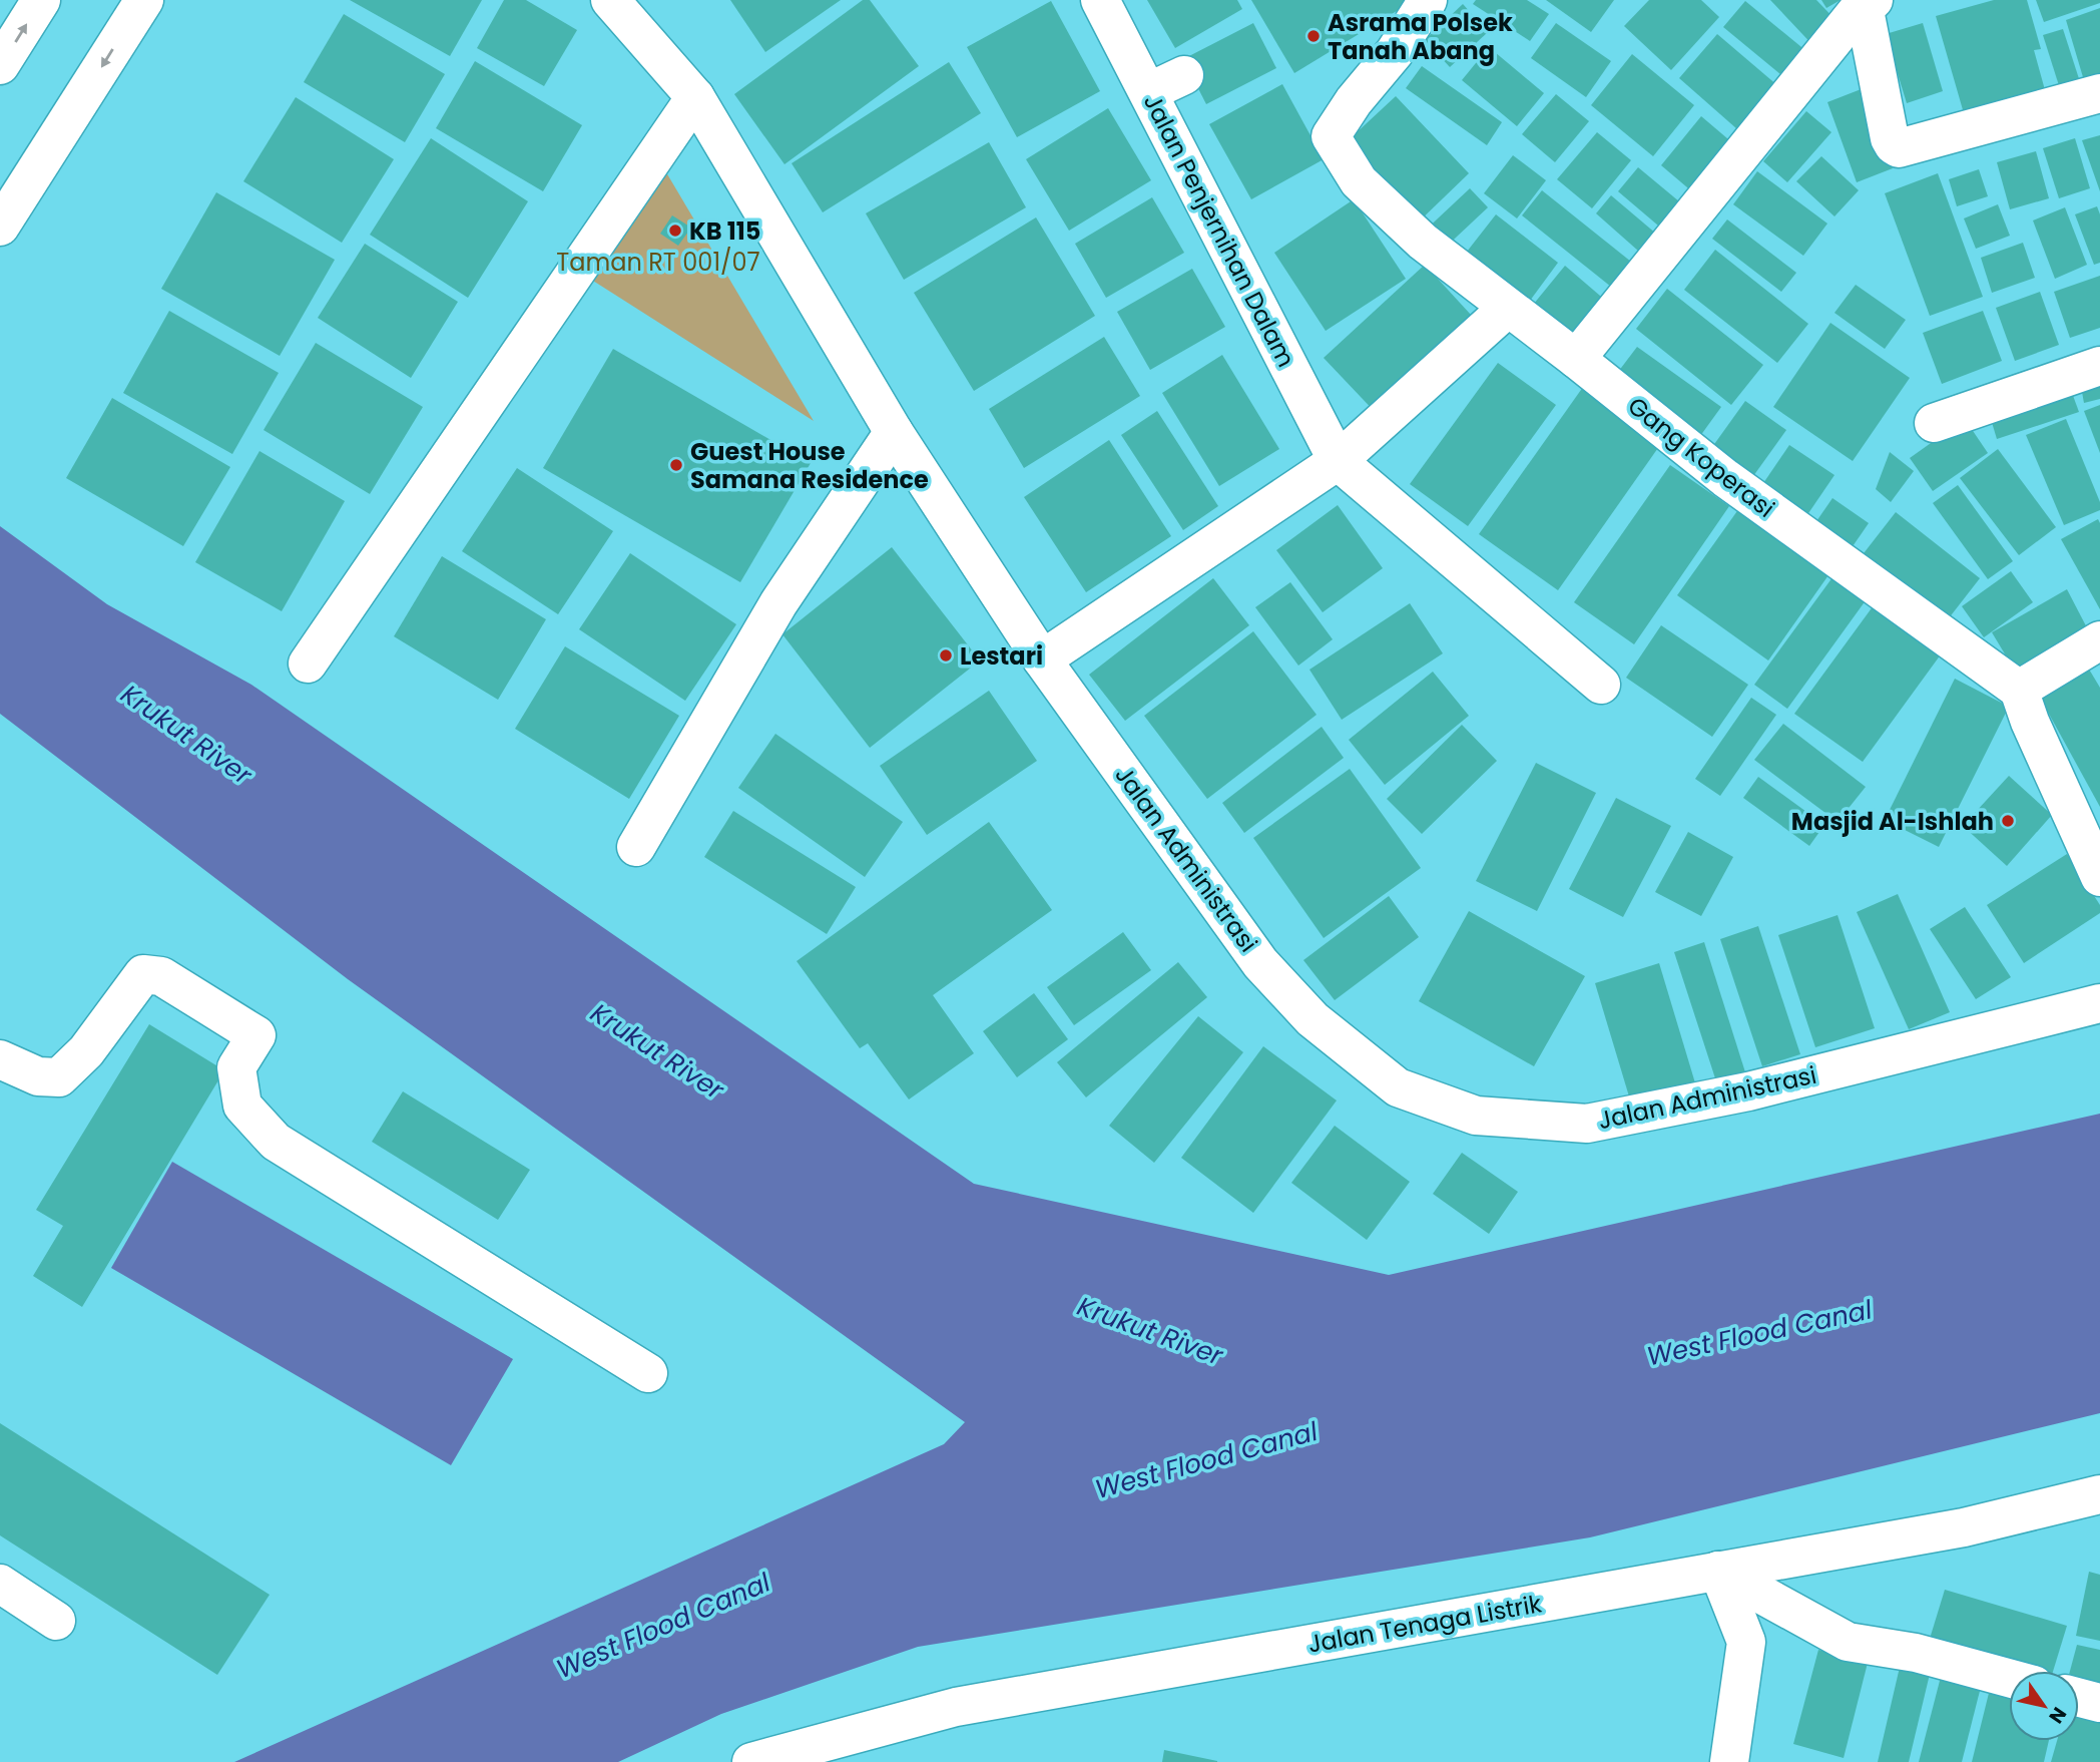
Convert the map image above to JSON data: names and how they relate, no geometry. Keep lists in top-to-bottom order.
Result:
{
  "streets": {
    "street": [
      "Jalan Penjernihan Dalam",
      "Gang Koperasi",
      "Jalan Administrasi",
      "Jalan Tenaga Listrik"
    ]
  },
  "water": ["Krukut River", "West Flood Canal"],
  "parks": ["Taman RT 001/07"],
  "places": [
    "Asrama Polsek Tanah Abang",
    "KB 115",
    "Guest House Samana Residence",
    "Lestari",
    "Masjid Al-Ishlah"
  ],
  "north": "bottom right"
}
